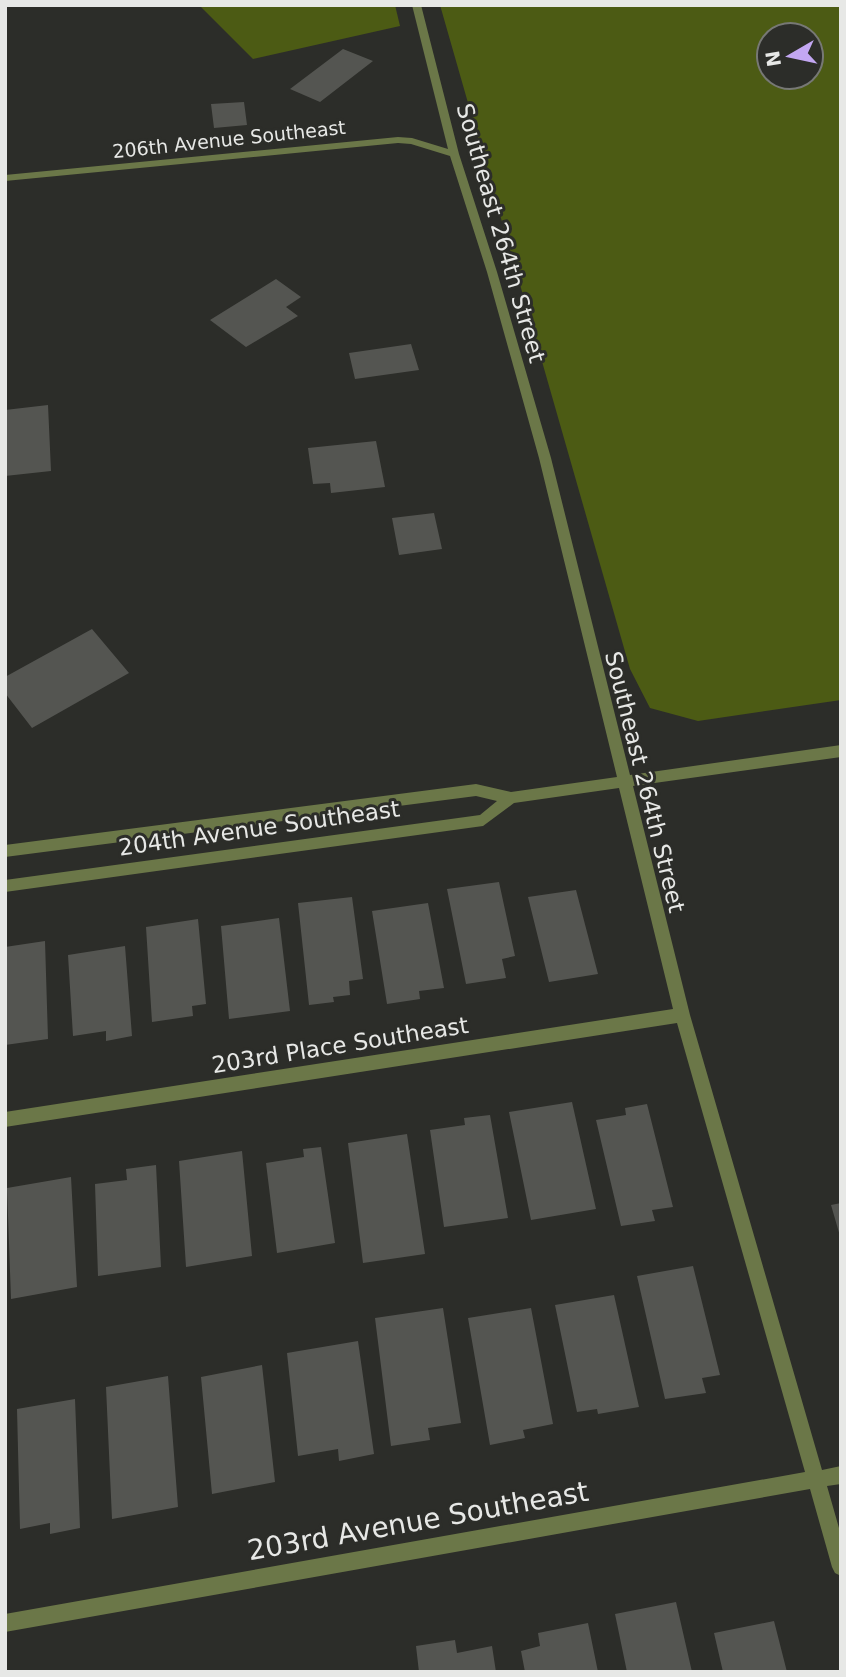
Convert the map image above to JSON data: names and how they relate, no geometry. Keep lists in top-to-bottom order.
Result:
{
  "streets": {
    "street": [
      "206th Avenue Southeast",
      "Southeast 264th Street",
      "204th Avenue Southeast",
      "203rd Place Southeast",
      "203rd Avenue Southeast"
    ]
  },
  "crossings": [
    ["206th Avenue Southeast", "Southeast 264th Street"],
    ["Southeast 264th Street", "204th Avenue Southeast"],
    ["Southeast 264th Street", "203rd Place Southeast"],
    ["Southeast 264th Street", "203rd Avenue Southeast"]
  ],
  "north": "left"
}
